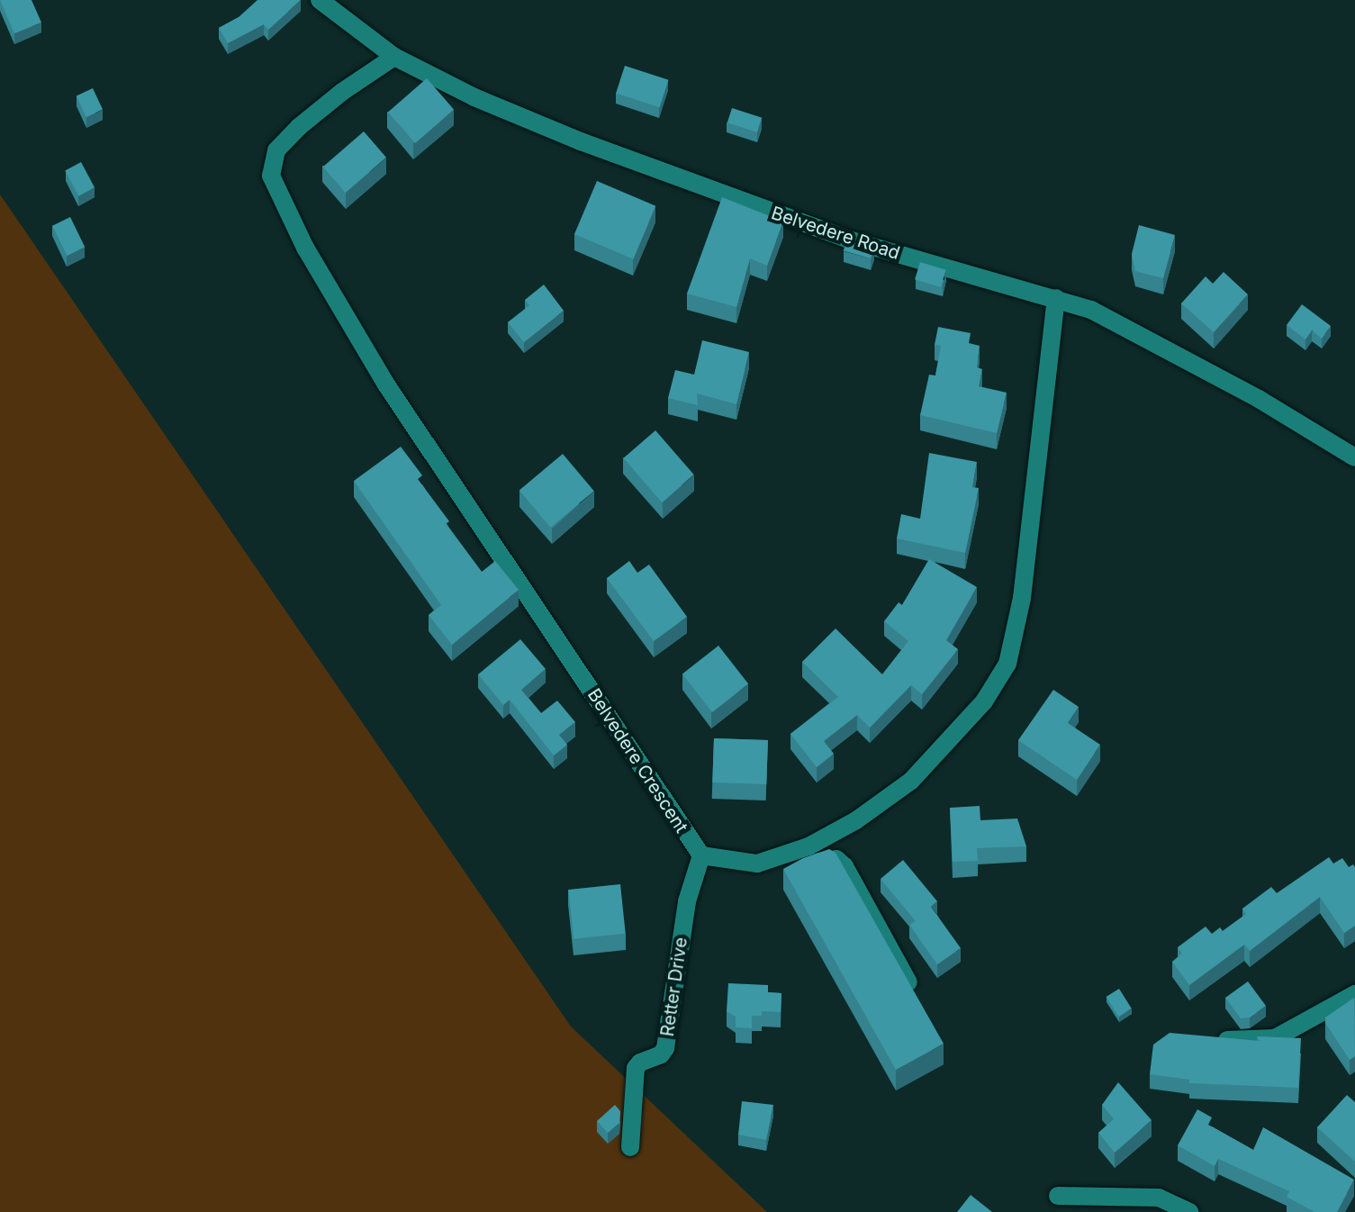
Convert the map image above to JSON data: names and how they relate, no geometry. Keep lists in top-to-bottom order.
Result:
{
  "streets": {
    "street": ["Belvedere Road", "Belvedere Crescent", "Retter Drive"]
  },
  "crossings": [
    ["Belvedere Road", "Belvedere Crescent"],
    ["Belvedere Crescent", "Retter Drive"]
  ]
}
